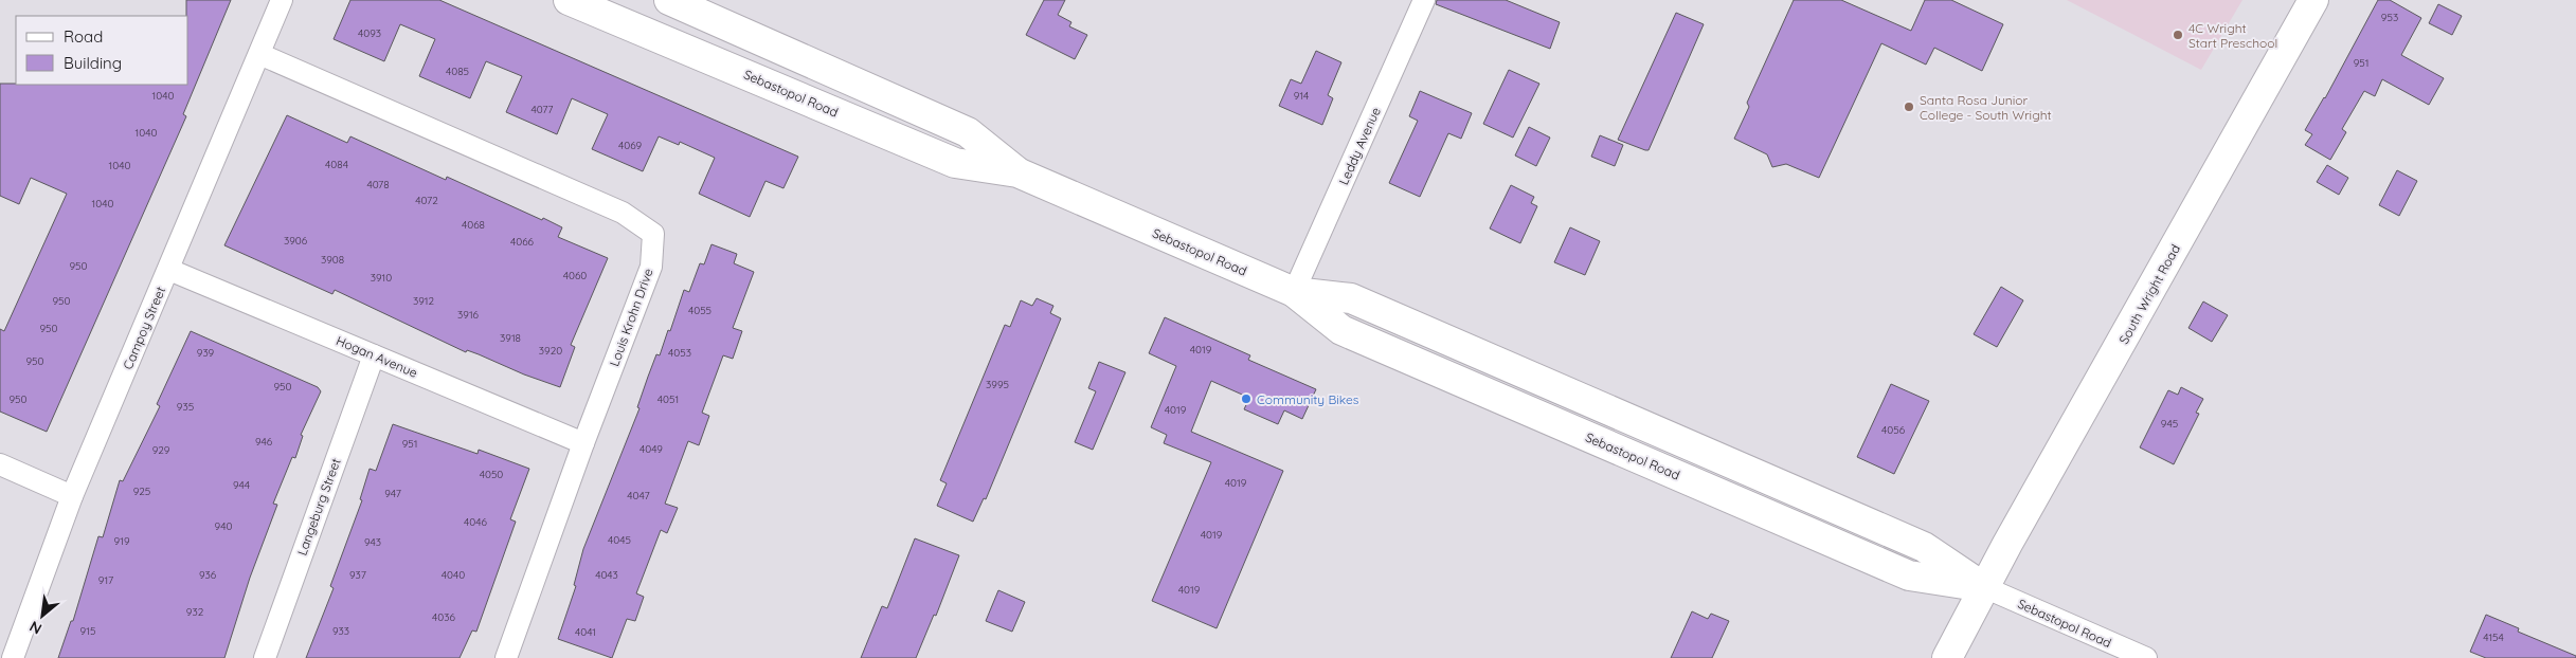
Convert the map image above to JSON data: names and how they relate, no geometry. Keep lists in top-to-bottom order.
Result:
{
  "streets": {
    "main road": ["Sebastopol Road", "South Wright Road"],
    "street": [
      "Leddy Avenue",
      "Louis Krohn Drive",
      "Campoy Street",
      "Hogan Avenue",
      "Langeburg Street"
    ]
  },
  "crossings": [
    ["Sebastopol Road", "Leddy Avenue"],
    ["Sebastopol Road", "South Wright Road"],
    ["Louis Krohn Drive", "Campoy Street"],
    ["Louis Krohn Drive", "Hogan Avenue"],
    ["Campoy Street", "Hogan Avenue"],
    ["Hogan Avenue", "Langeburg Street"]
  ],
  "places": ["4C Wright Start Preschool", "Santa Rosa Junior College - South Wright", "Community Bikes"],
  "house_numbers": [
    "953",
    "4093",
    "951",
    "4085",
    "1040",
    "914",
    "4077",
    "1040",
    "4069",
    "4084",
    "1040",
    "4078",
    "4072",
    "1040",
    "4068",
    "3906",
    "4066",
    "3908",
    "950",
    "4060",
    "3910",
    "950",
    "3912",
    "4055",
    "3916",
    "950",
    "3918",
    "4019",
    "3920",
    "939",
    "4053",
    "950",
    "3995",
    "950",
    "950",
    "4051",
    "935",
    "4019",
    "945",
    "4056",
    "946",
    "951",
    "4049",
    "929",
    "4050",
    "4019",
    "944",
    "925",
    "947",
    "4047",
    "4046",
    "940",
    "4019",
    "4045",
    "919",
    "943",
    "936",
    "937",
    "4040",
    "4043",
    "917",
    "4019",
    "932",
    "4036",
    "915",
    "933",
    "4041",
    "4154"
  ],
  "legend": ["Road", "Building"],
  "north": "bottom left"
}
